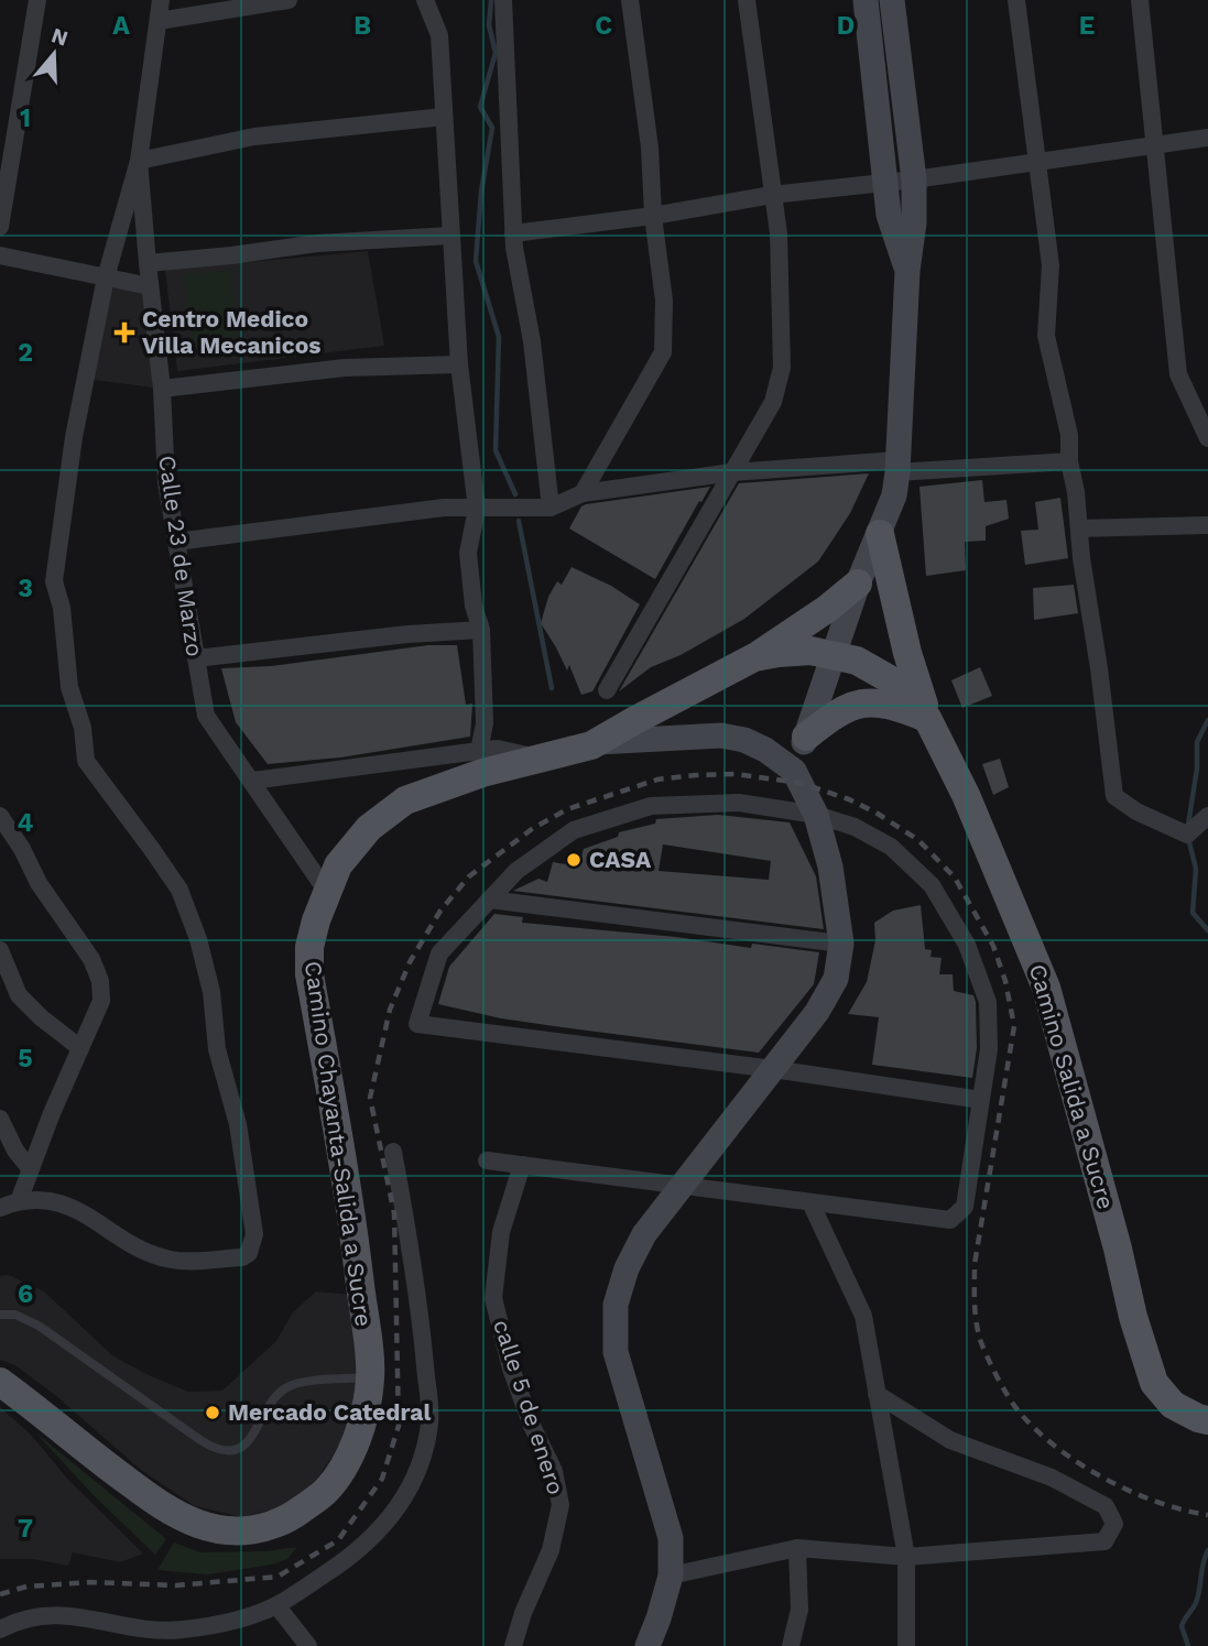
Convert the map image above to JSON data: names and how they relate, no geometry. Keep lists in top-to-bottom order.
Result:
{
  "streets": {
    "main road": ["Camino Salida a Sucre", "Camino Chayanta-Salida a Sucre"],
    "street": ["Calle 23 de Marzo", "calle 5 de enero"]
  },
  "crossings": [
    ["Calle 23 de Marzo", "Camino Chayanta-Salida a Sucre"],
    ["Camino Salida a Sucre", "Camino Chayanta-Salida a Sucre"]
  ],
  "places": {
    "health": ["Centro Medico Villa Mecanicos"],
    "other": ["CASA", "Mercado Catedral"]
  },
  "north": "top",
  "grid": {
    "columns": [
      "A",
      "B",
      "C",
      "D",
      "E"
    ],
    "rows": [
      "1",
      "2",
      "3",
      "4",
      "5",
      "6",
      "7"
    ]
  }
}
